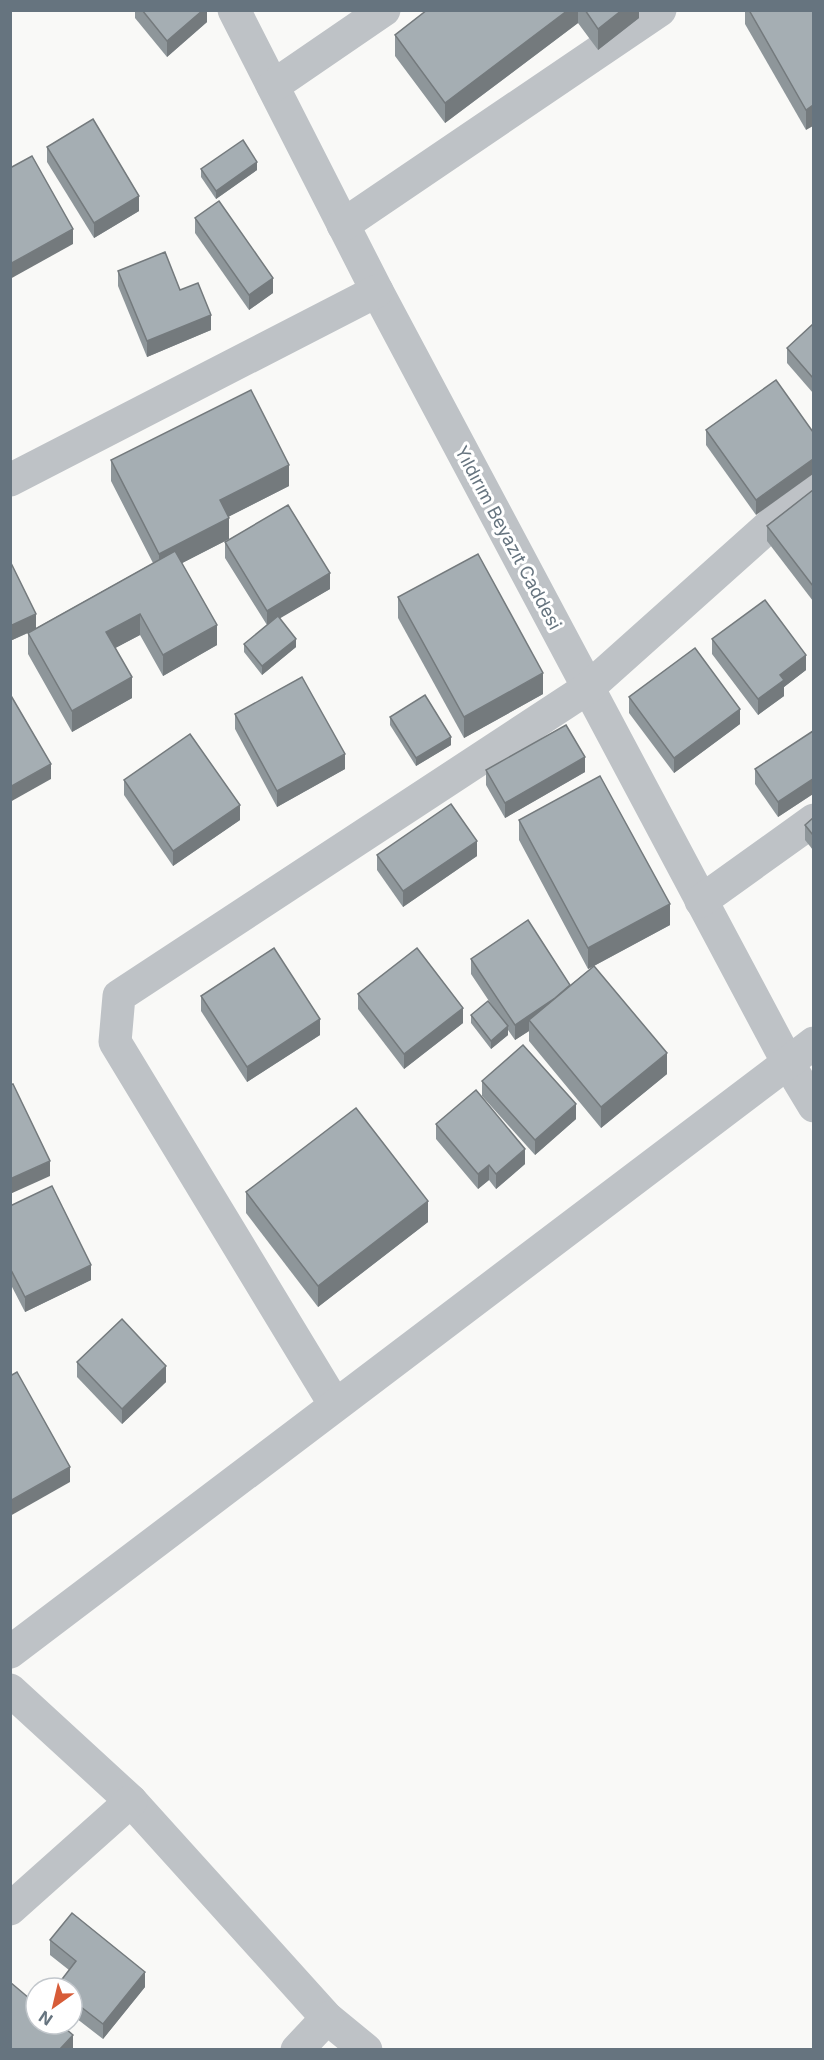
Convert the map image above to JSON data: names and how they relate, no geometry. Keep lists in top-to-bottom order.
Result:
{
  "streets": {
    "street": ["Yıldırım Beyazıt Caddesi"]
  },
  "north": "bottom left"
}
